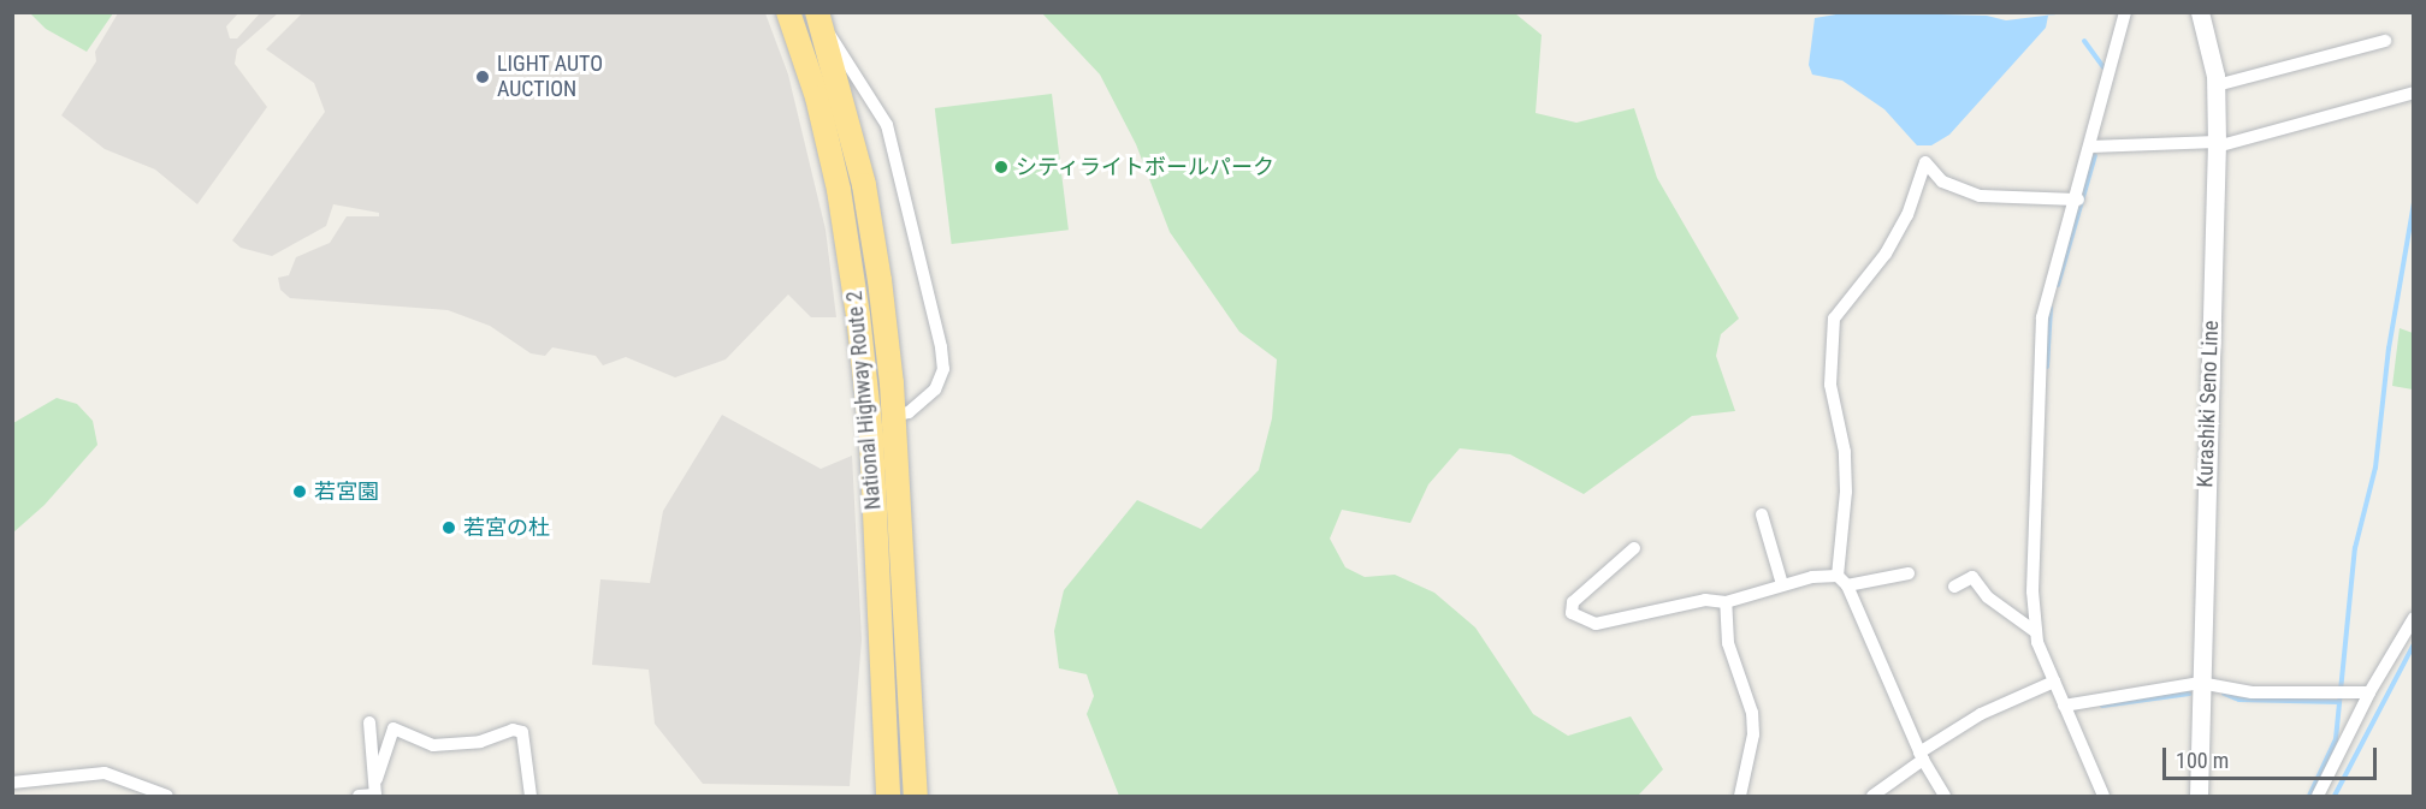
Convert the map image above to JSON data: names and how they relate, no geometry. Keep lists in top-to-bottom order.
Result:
{
  "streets": {
    "highway": ["National Highway Route 2"],
    "main road": ["Kurashiki Seno Line"]
  },
  "places": [
    "LIGHT AUTO AUCTION",
    "シティライトボールパーク",
    "若宮園",
    "若宮の杜"
  ],
  "scale_bar": "100 m"
}
